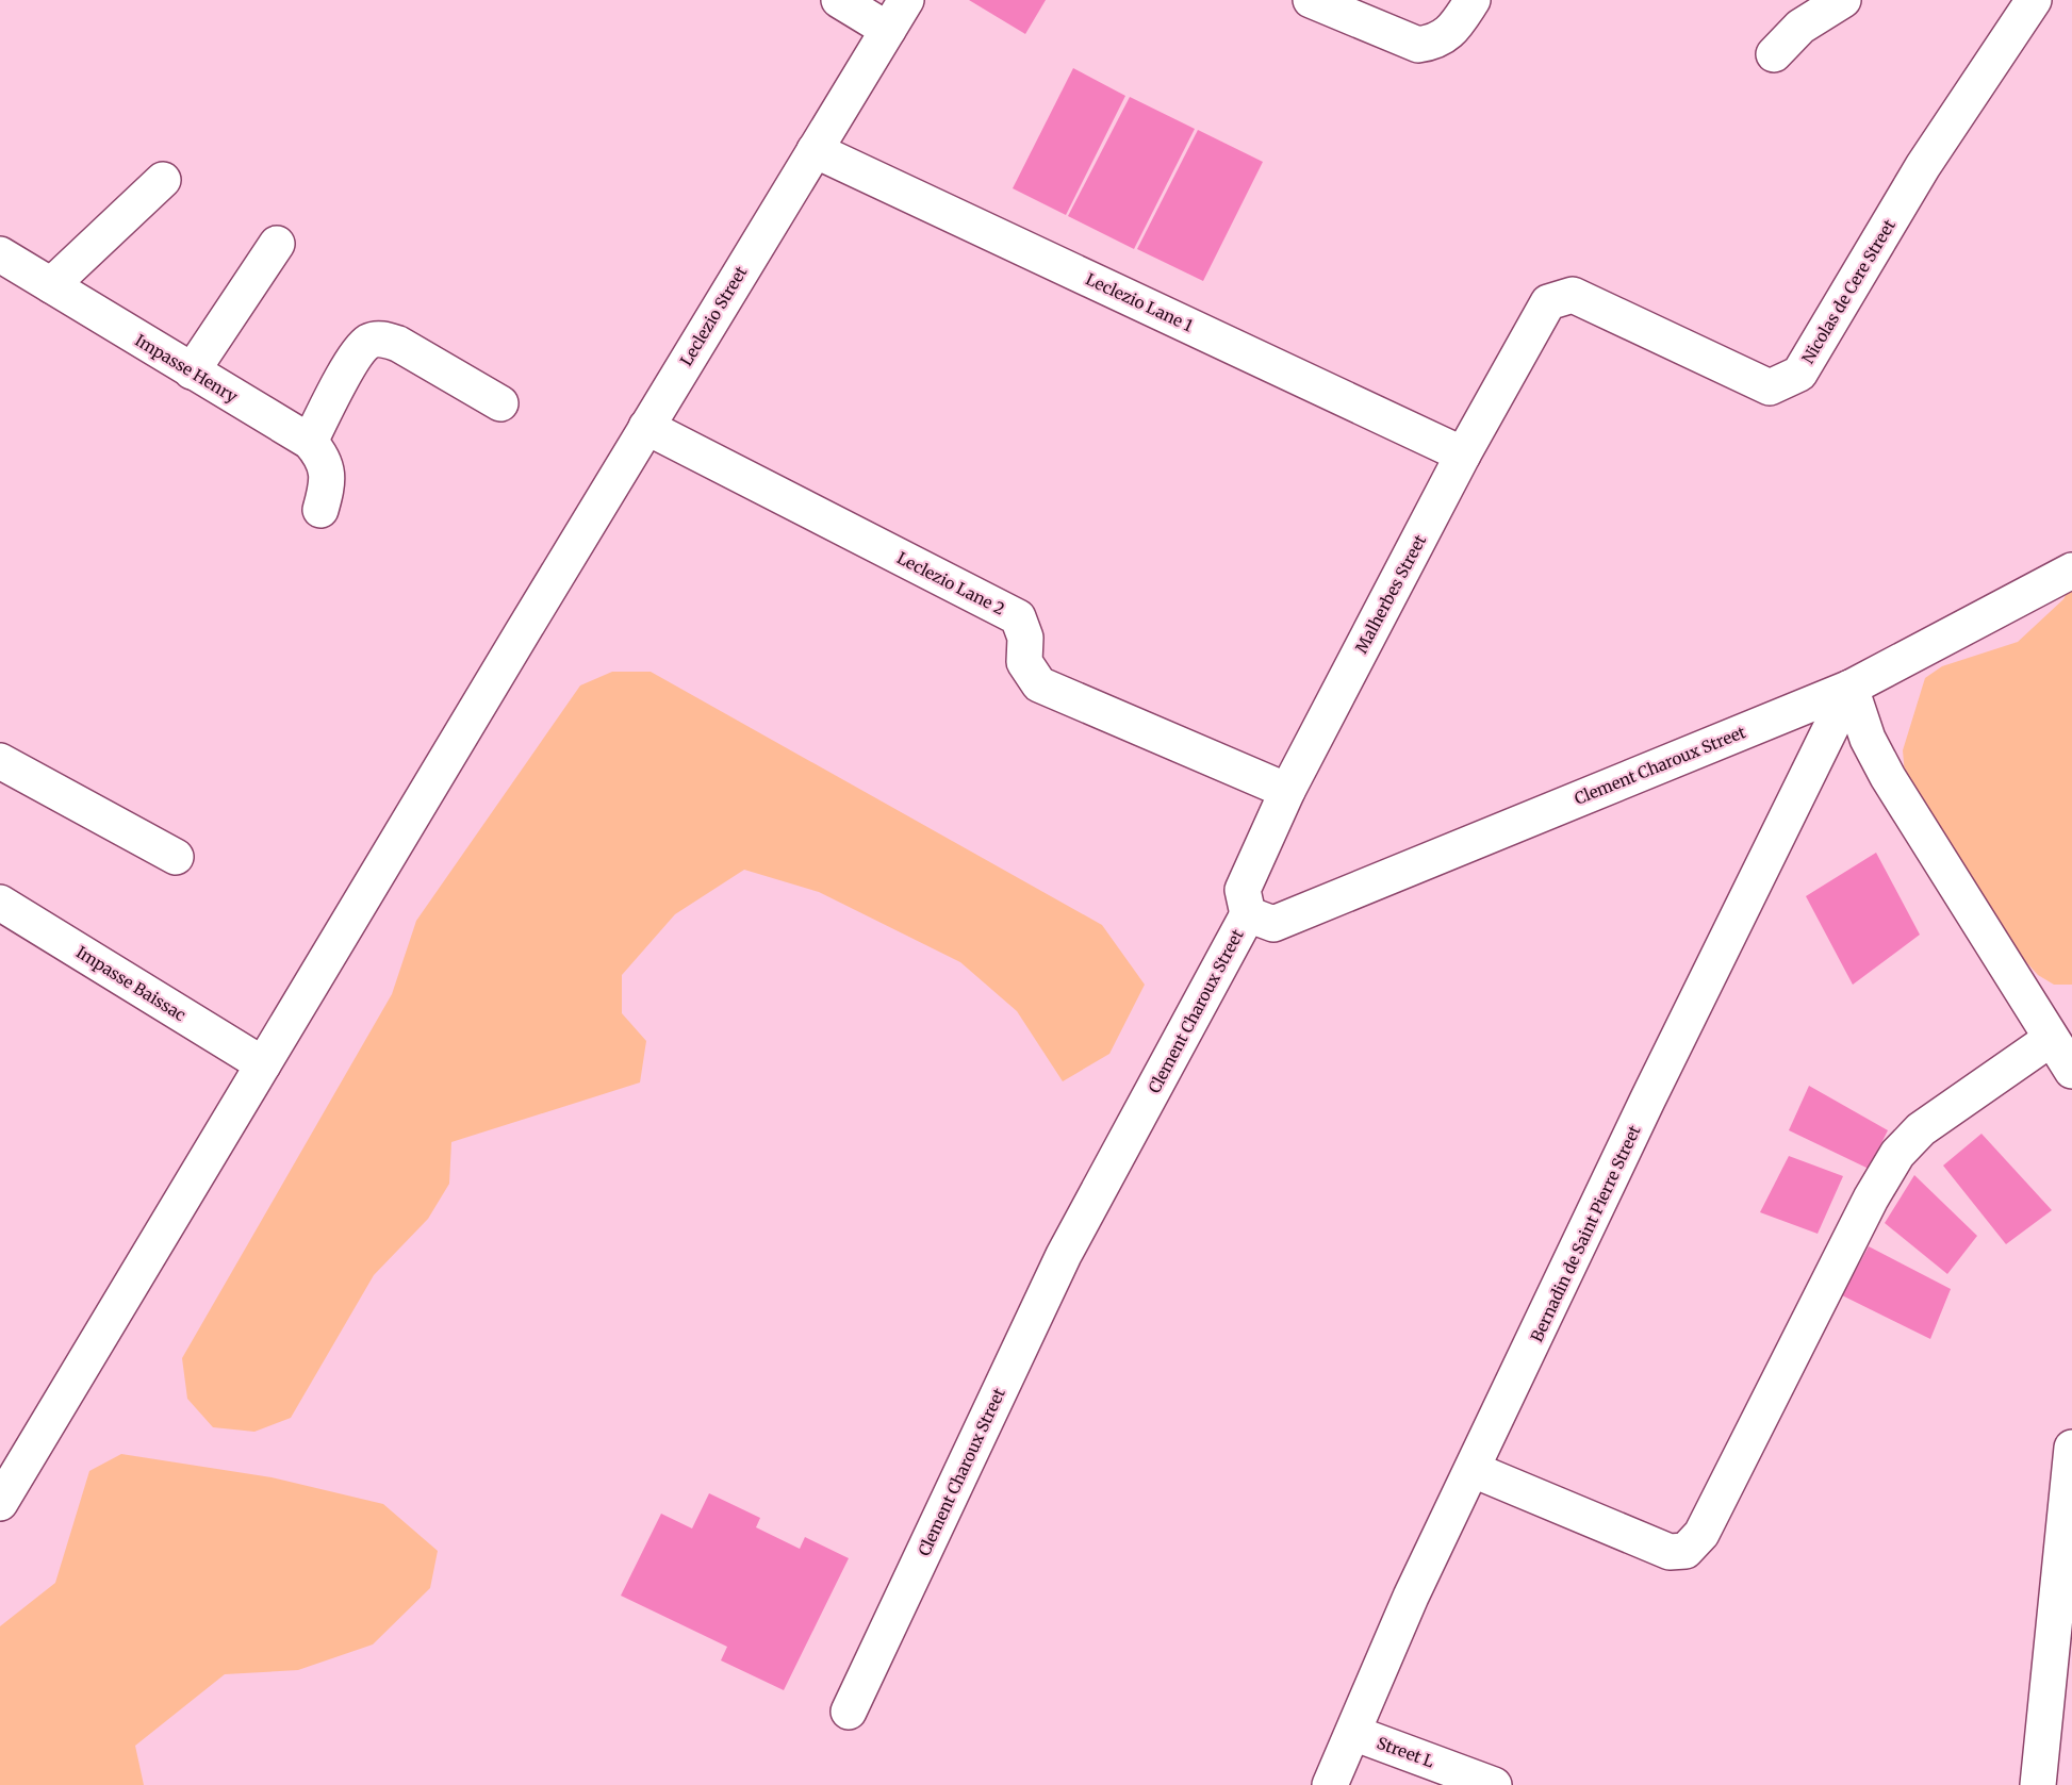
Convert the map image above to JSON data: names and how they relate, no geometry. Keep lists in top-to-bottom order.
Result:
{
  "streets": {
    "street": [
      "Nicolas de Cere Street",
      "Leclezio Lane 1",
      "Leclezio Street",
      "Impasse Henry",
      "Leclezio Lane 2",
      "Malherbes Street",
      "Clement Charoux Street",
      "Impasse Baissac",
      "Bernadin de Saint Pierre Street",
      "Street L"
    ]
  },
  "crossings": [
    ["Nicolas de Cere Street", "Malherbes Street"],
    ["Leclezio Lane 1", "Leclezio Street"],
    ["Leclezio Lane 1", "Malherbes Street"],
    ["Leclezio Street", "Leclezio Lane 2"],
    ["Leclezio Street", "Impasse Baissac"],
    ["Leclezio Lane 2", "Malherbes Street"],
    ["Malherbes Street", "Clement Charoux Street"],
    ["Clement Charoux Street", "Bernadin de Saint Pierre Street"],
    ["Bernadin de Saint Pierre Street", "Street L"]
  ]
}
